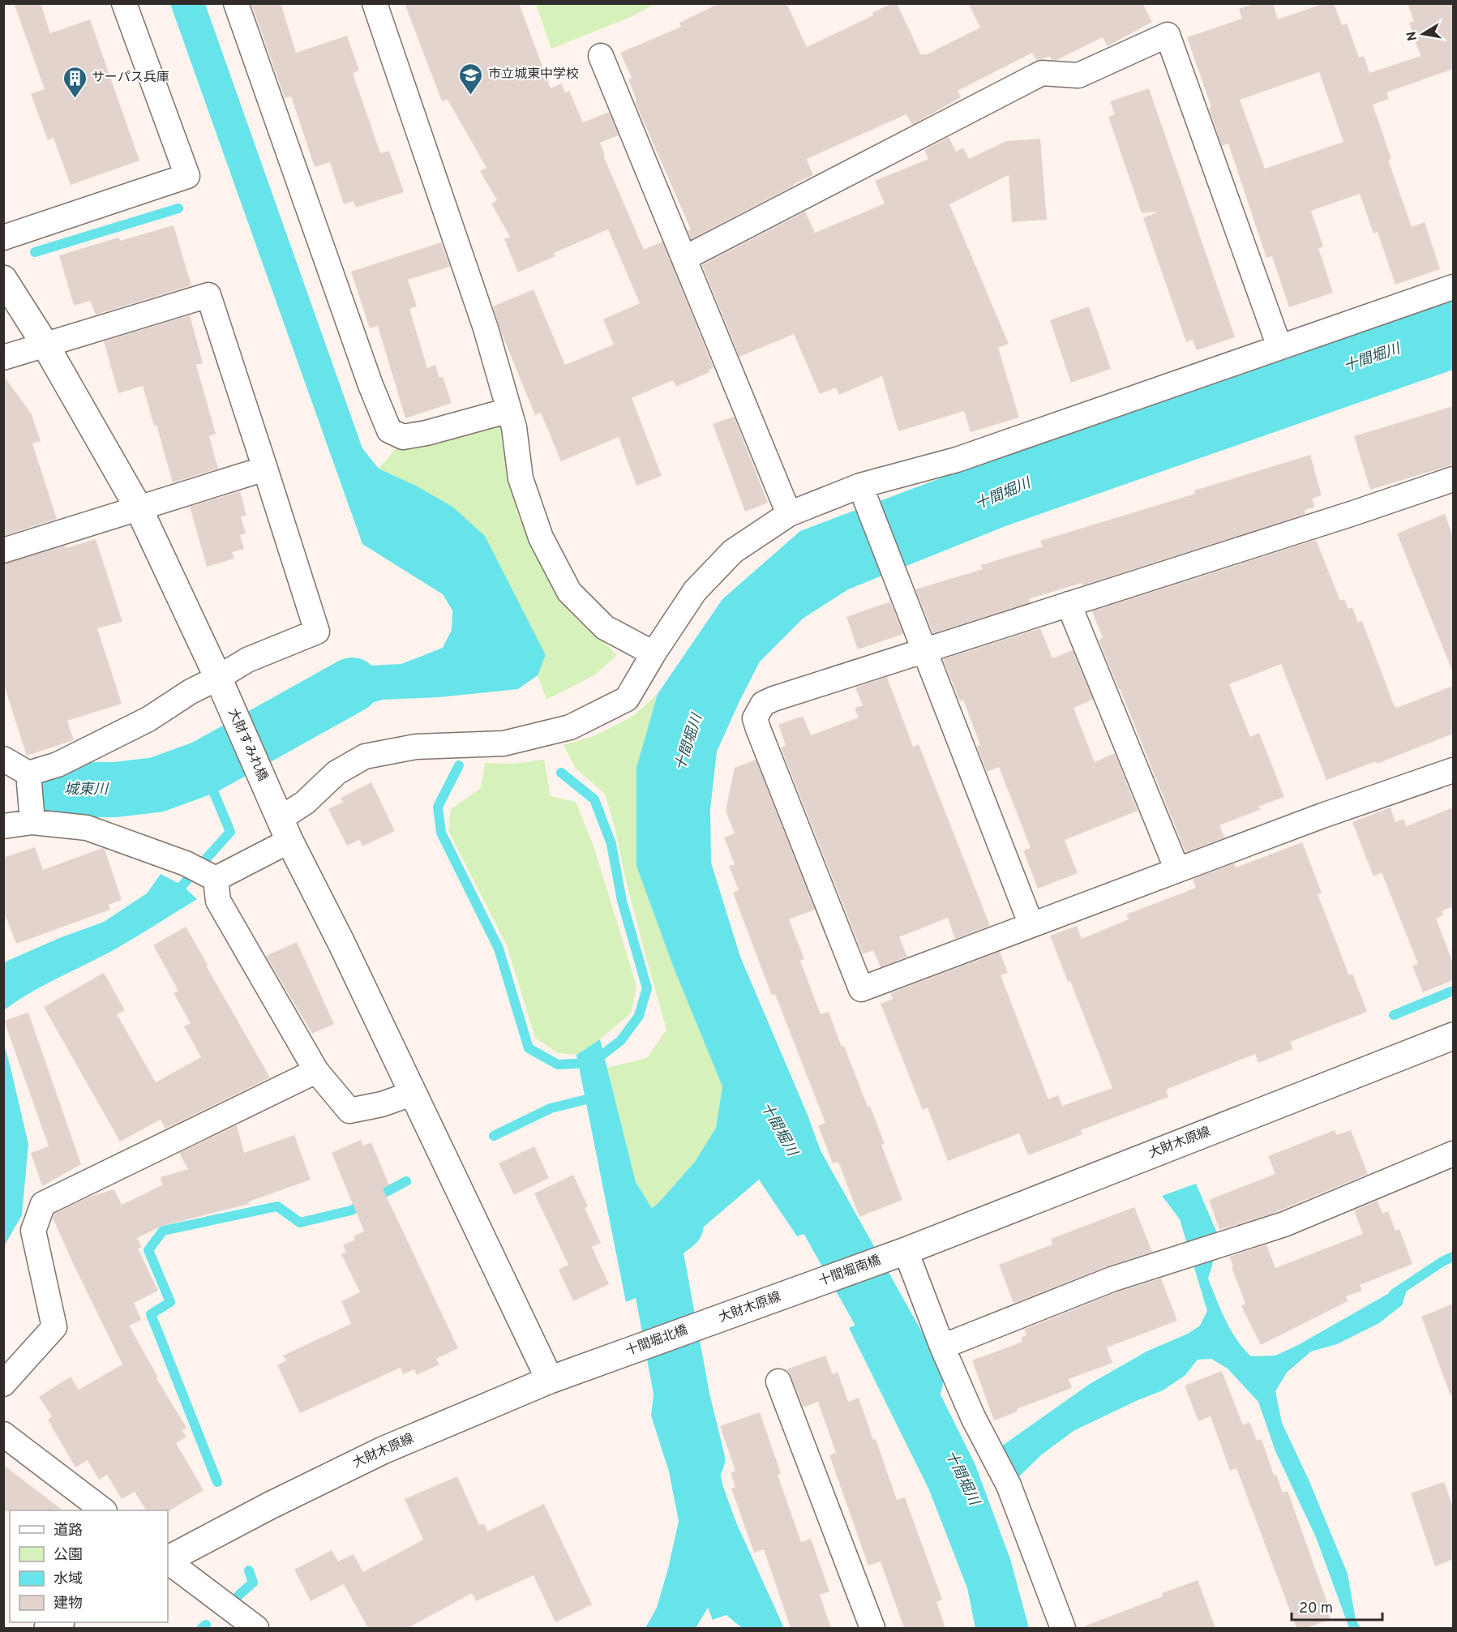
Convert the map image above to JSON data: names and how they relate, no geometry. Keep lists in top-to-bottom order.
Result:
{
  "streets": {
    "street": [
      "大財すみれ橋",
      "大財木原線",
      "十間堀南橋",
      "十間堀北橋"
    ]
  },
  "crossings": [
    ["大財すみれ橋", "大財木原線"],
    ["大財木原線", "十間堀南橋"],
    ["大財木原線", "十間堀北橋"]
  ],
  "water": ["十間堀川", "城東川"],
  "places": {
    "school or university": ["市立城東中学校"],
    "building": ["サーパス兵庫"]
  },
  "legend": [
    "道路",
    "公園",
    "水域",
    "建物"
  ],
  "scale_bar": "20 m",
  "north": "left"
}
